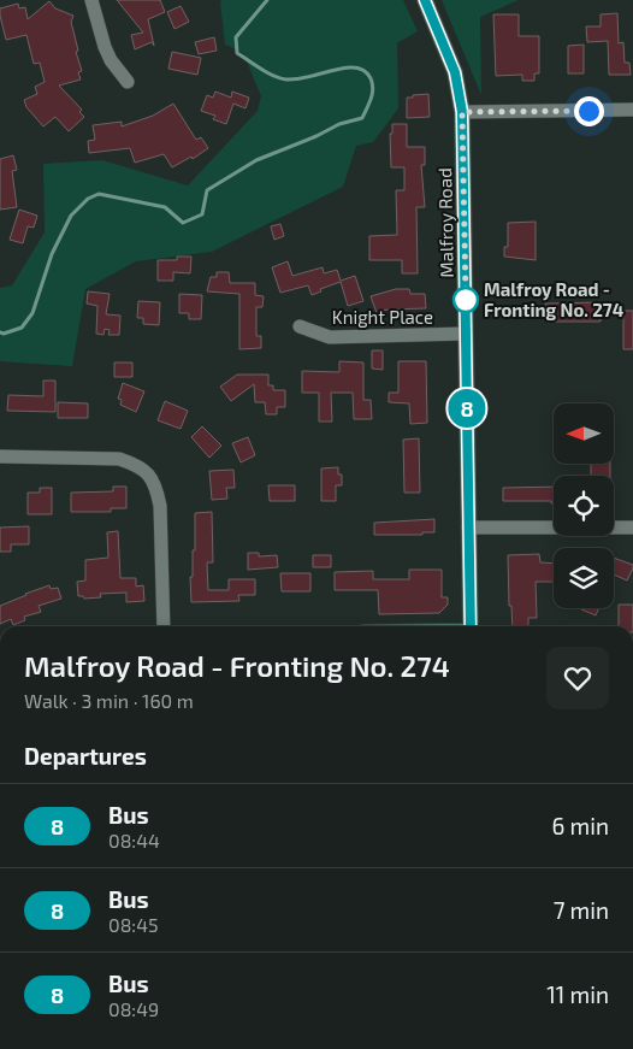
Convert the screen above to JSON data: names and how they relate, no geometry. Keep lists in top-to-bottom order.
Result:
{
  "streets": {
    "main road": ["Malfroy Road"],
    "street": ["Knight Place"]
  },
  "crossings": [
    ["Malfroy Road", "Knight Place"]
  ],
  "places": ["Malfroy Road - Fronting No. 274"],
  "lines": ["bus line 8"],
  "north": "left",
  "page": {
    "on_map": "8",
    "heading": [
      ["Malfroy Road - Fronting No. 274", "Walk · 3 min · 160 m"],
      "Departures"
    ],
    "list": [
      {
        "mark": "8",
        "name": "Bus",
        "note": "08:44",
        "value": "6 min"
      },
      {
        "mark": "8",
        "name": "Bus",
        "note": "08:45",
        "value": "7 min"
      },
      {
        "mark": "8",
        "name": "Bus",
        "note": "08:49",
        "value": "11 min"
      }
    ]
  }
}
